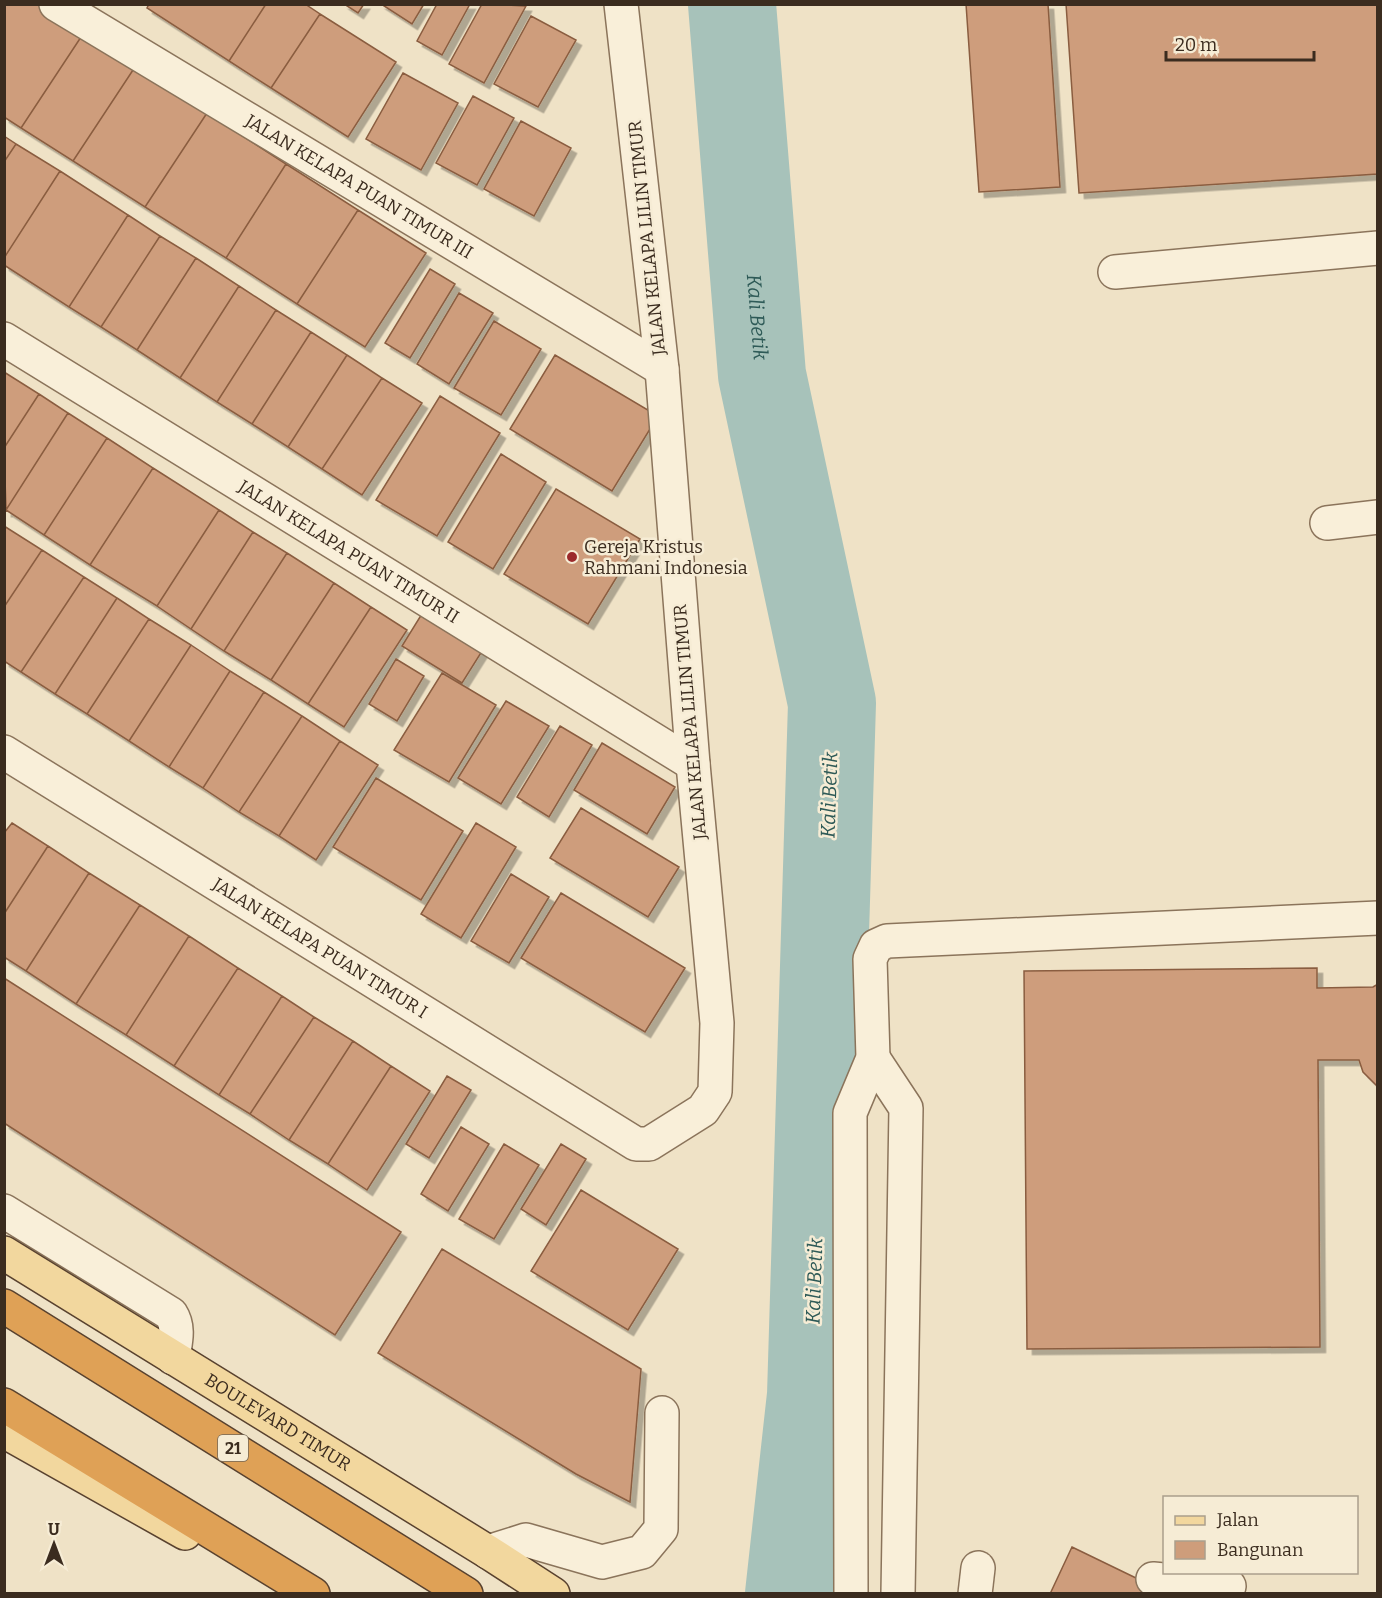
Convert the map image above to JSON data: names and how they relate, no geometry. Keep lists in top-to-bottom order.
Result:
{
  "streets": {
    "highway": ["21"],
    "main road": ["BOULEVARD TIMUR"],
    "street": [
      "JALAN KELAPA PUAN TIMUR III",
      "JALAN KELAPA LILIN TIMUR",
      "JALAN KELAPA PUAN TIMUR II",
      "JALAN KELAPA PUAN TIMUR I"
    ]
  },
  "crossings": [
    ["JALAN KELAPA PUAN TIMUR III", "JALAN KELAPA LILIN TIMUR"],
    ["JALAN KELAPA LILIN TIMUR", "JALAN KELAPA PUAN TIMUR II"],
    ["JALAN KELAPA LILIN TIMUR", "JALAN KELAPA PUAN TIMUR I"]
  ],
  "water": ["Kali Betik"],
  "places": ["Gereja Kristus Rahmani Indonesia"],
  "legend": ["Jalan", "Bangunan"],
  "scale_bar": "20 m",
  "north": "top"
}
